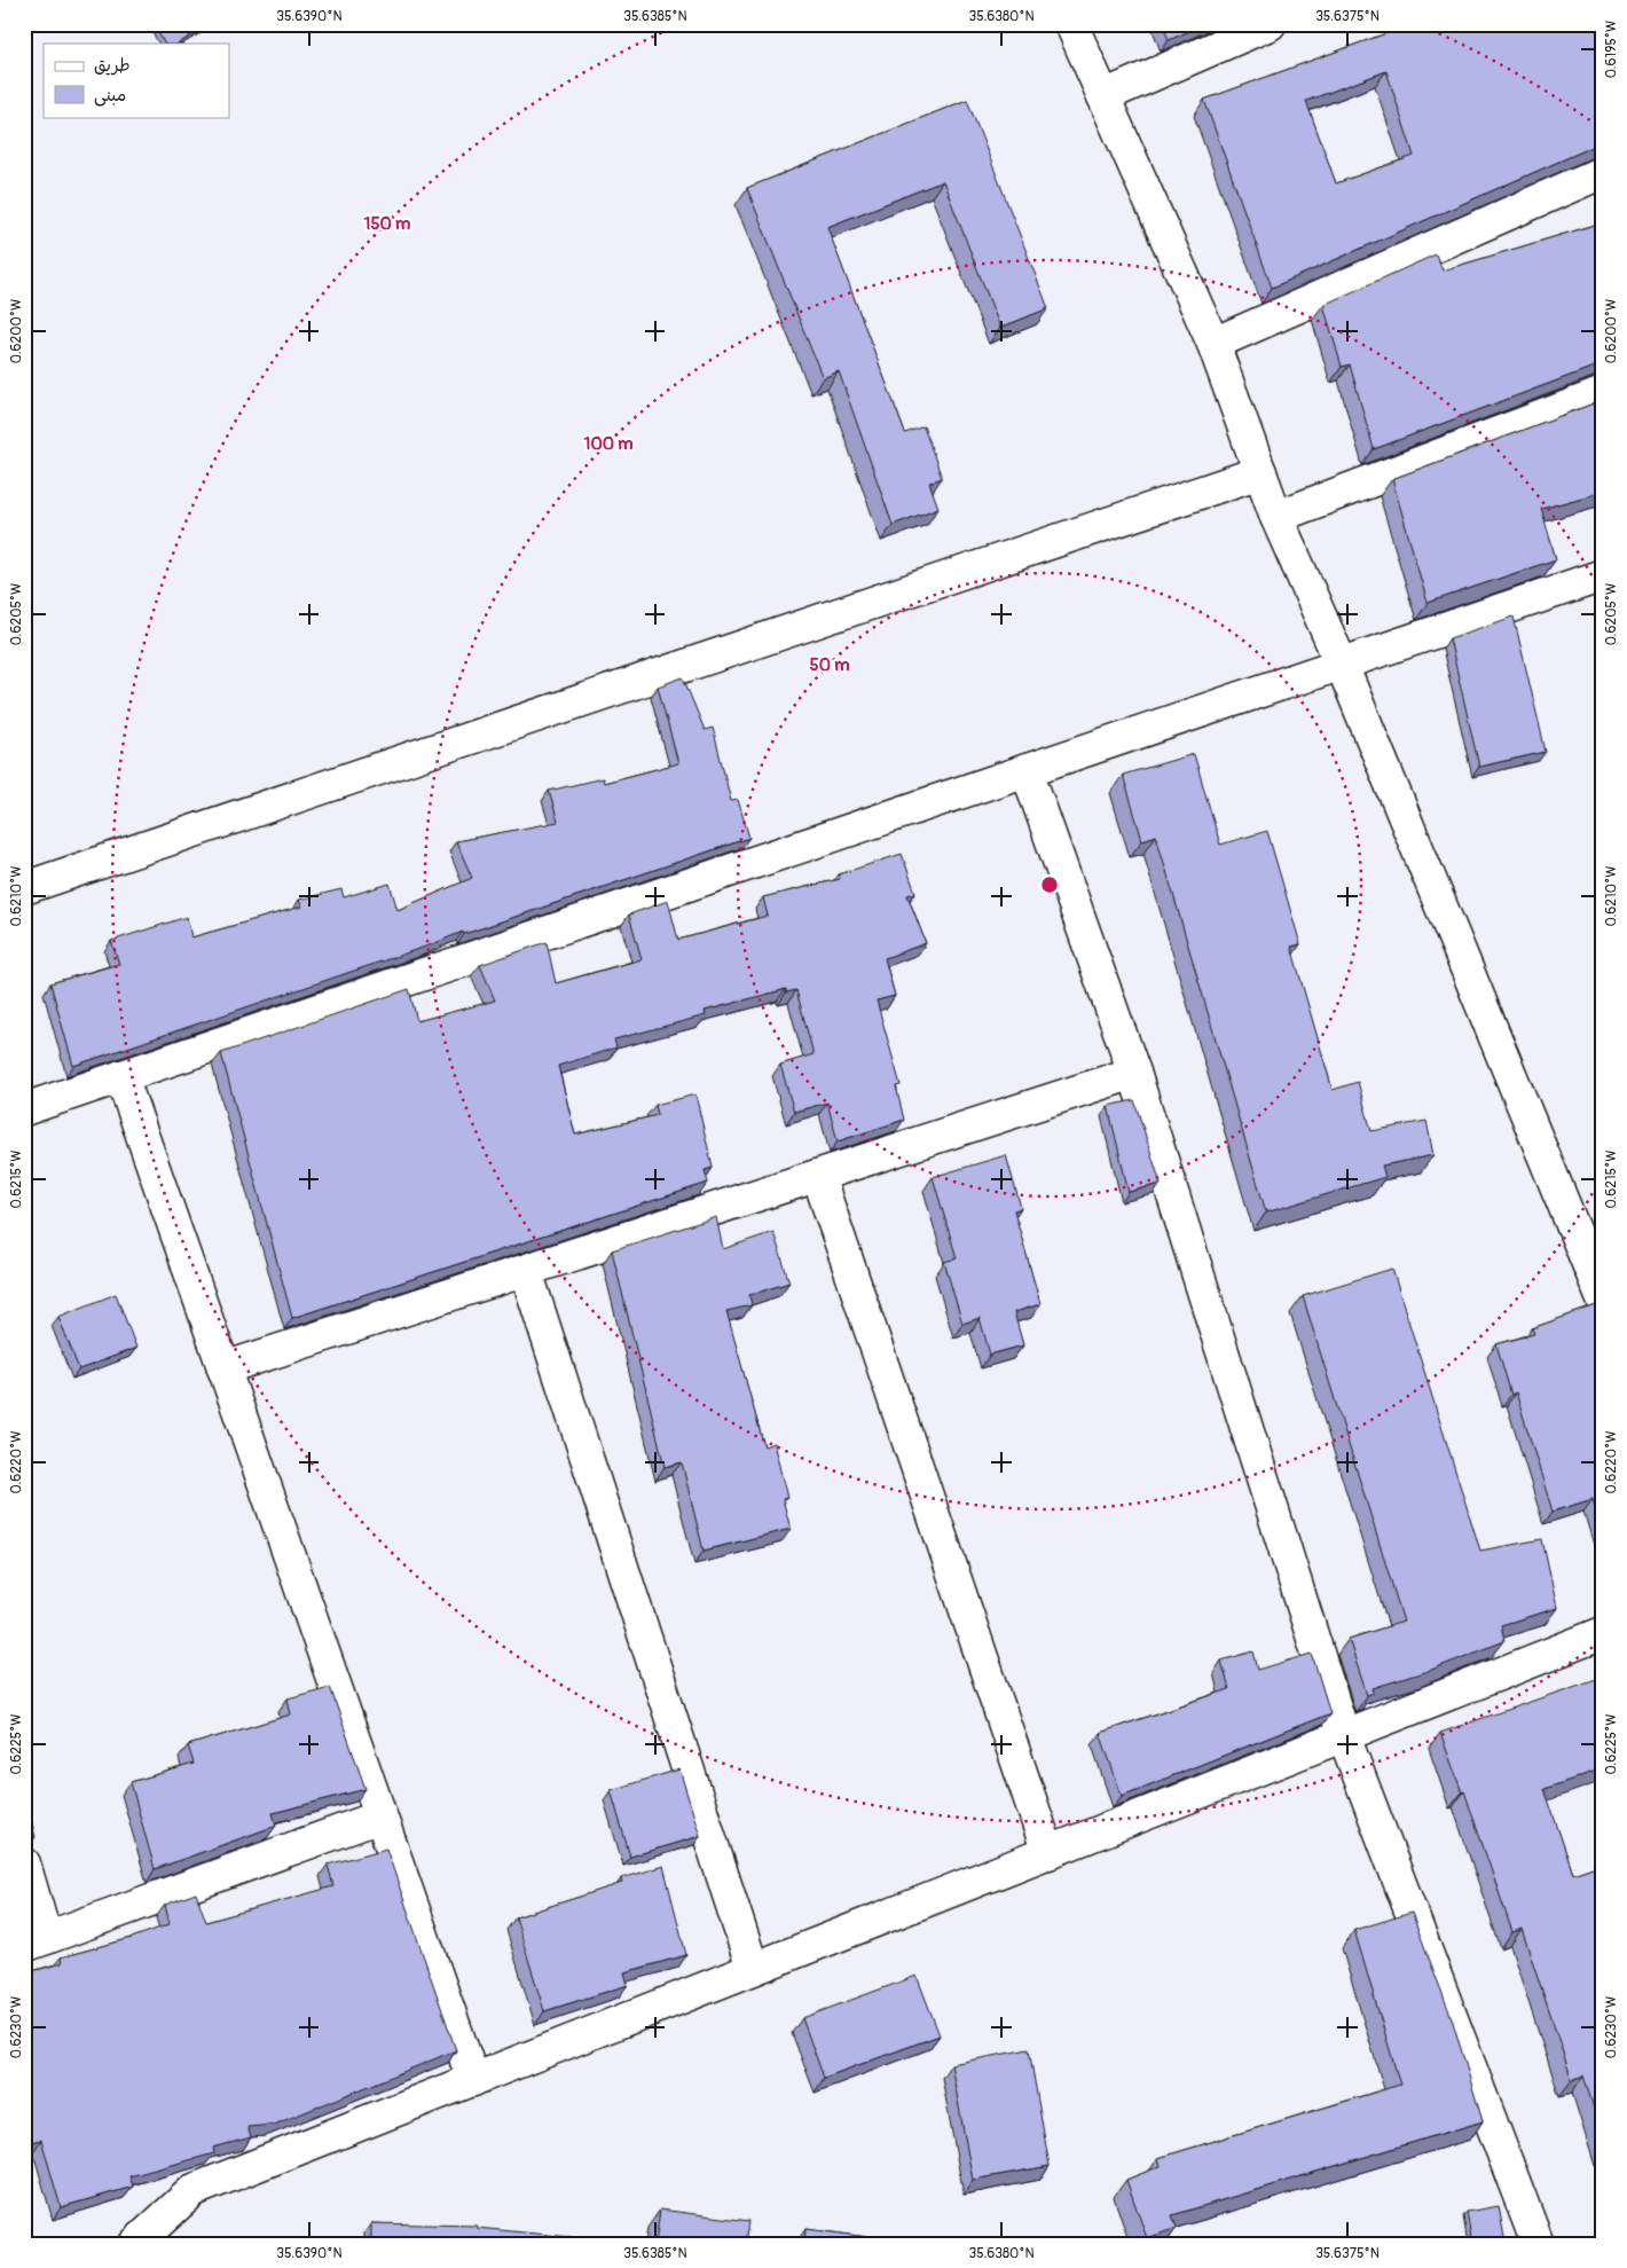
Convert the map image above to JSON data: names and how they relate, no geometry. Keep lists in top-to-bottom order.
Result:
{
  "legend": ["طريق", "مبنى"],
  "coordinates": [
    "35.6390°N",
    "35.6385°N",
    "35.6380°N",
    "35.6375°N",
    "0.6195°W",
    "0.6200°W",
    "0.6205°W",
    "0.6210°W",
    "0.6215°W",
    "0.6220°W",
    "0.6225°W",
    "0.6230°W"
  ],
  "rings": ["150 m", "100 m", "50 m"]
}
